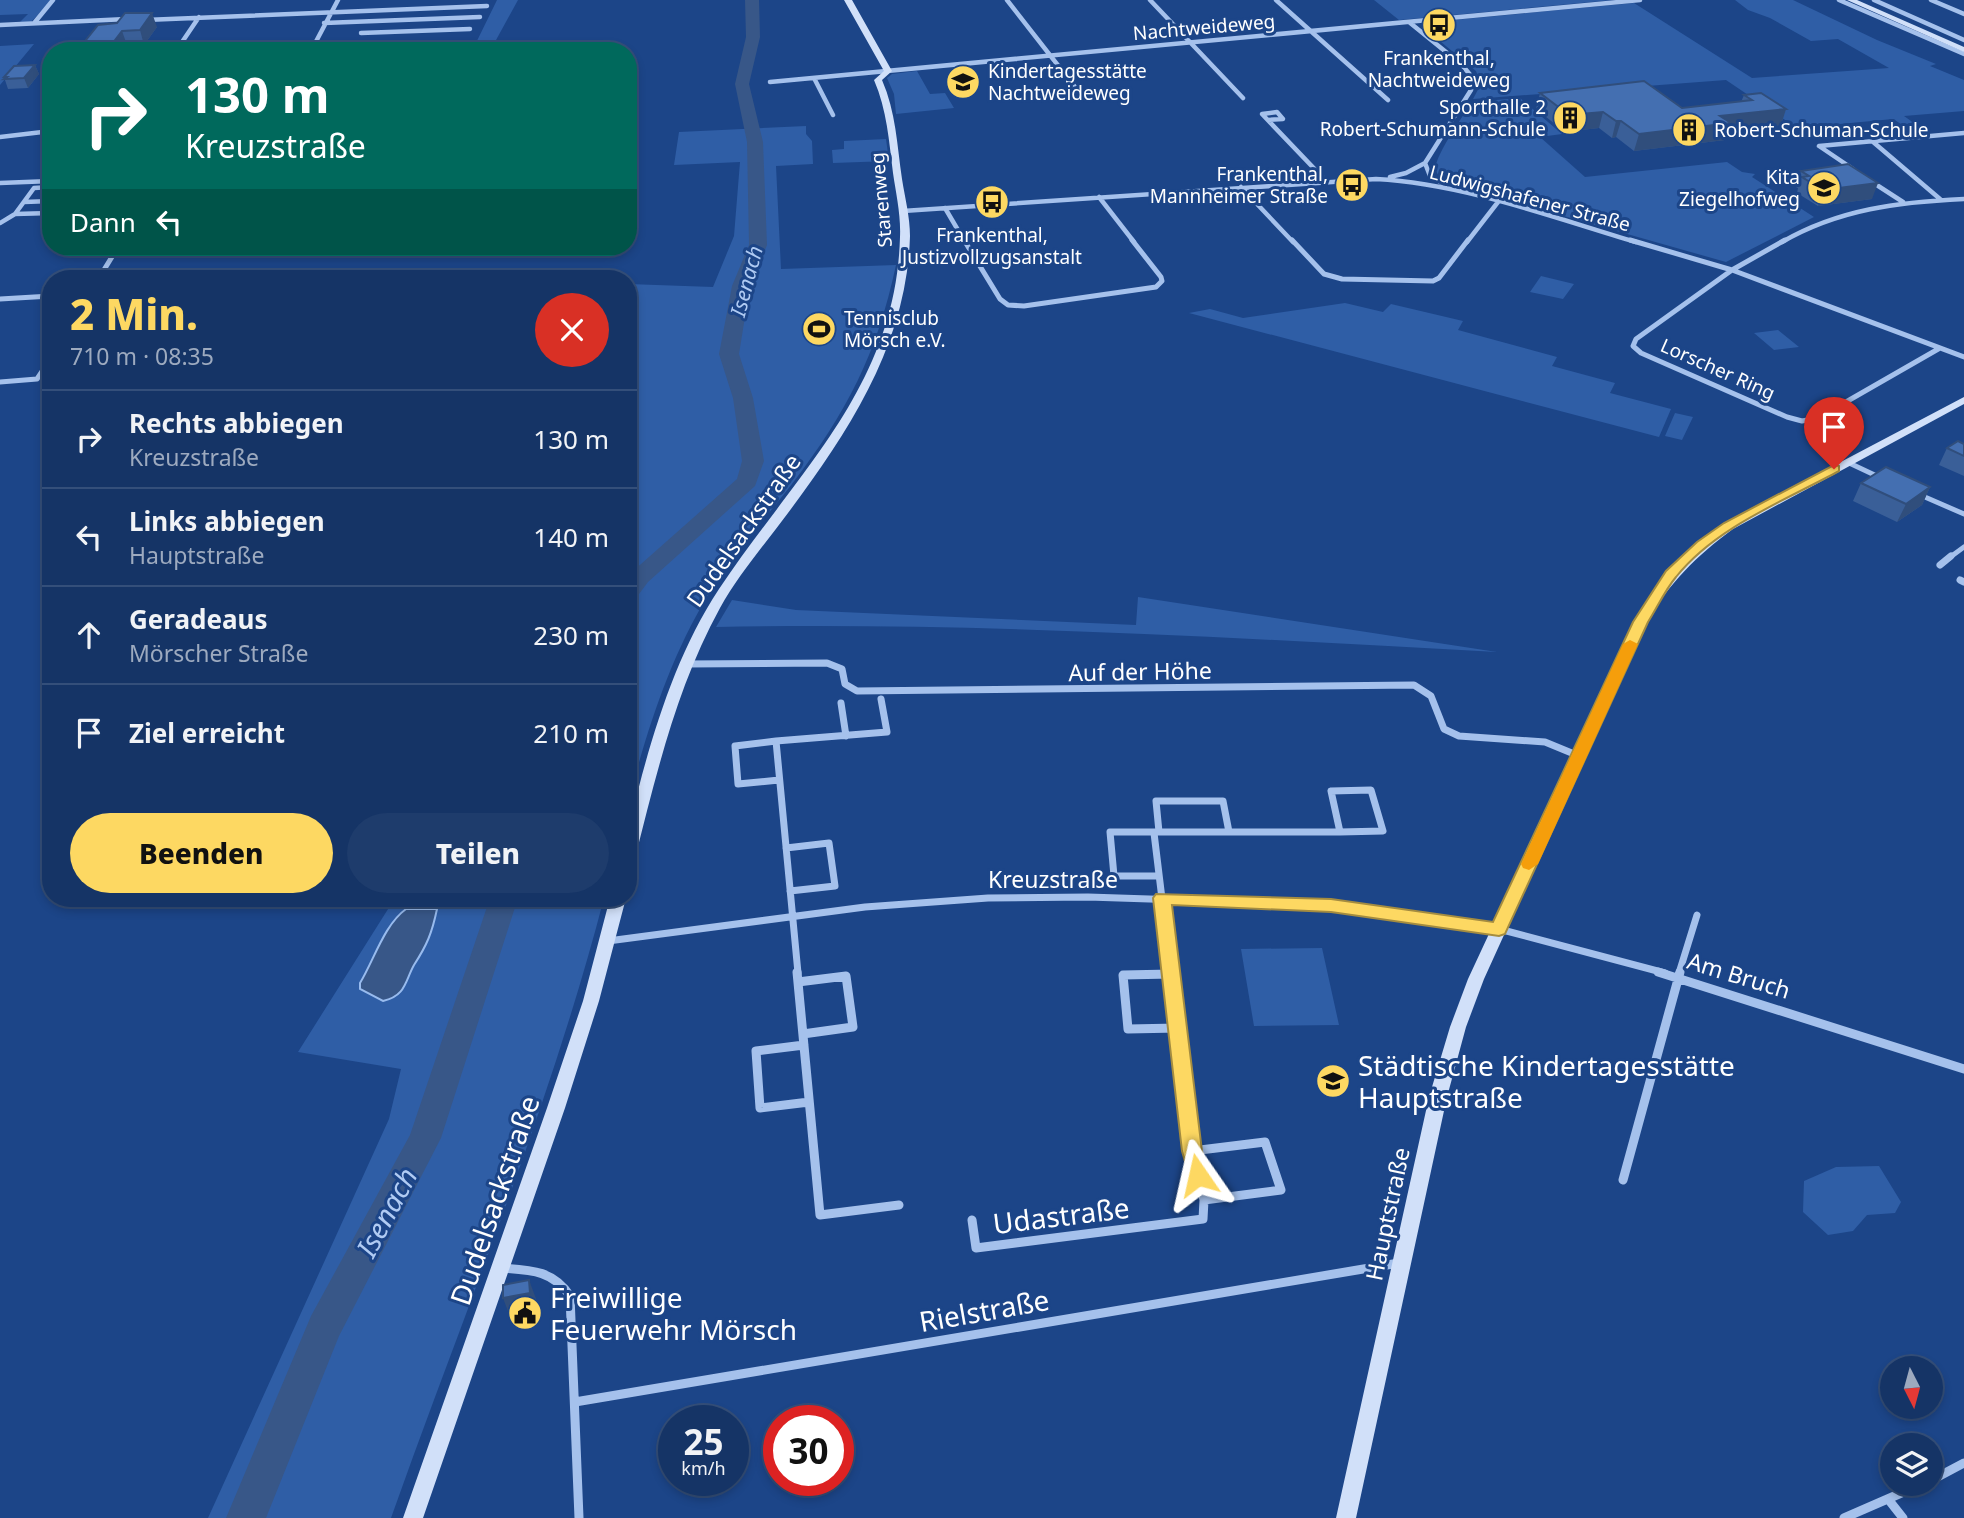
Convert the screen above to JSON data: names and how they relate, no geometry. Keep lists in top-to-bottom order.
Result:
{
  "streets": {
    "street": [
      "Nachtweideweg",
      "Ludwigshafener Straße",
      "Starenweg",
      "Lorscher Ring",
      "Dudelsackstraße",
      "Auf der Höhe",
      "Kreuzstraße",
      "Am Bruch",
      "Hauptstraße",
      "Udastraße",
      "Rielstraße"
    ]
  },
  "crossings": [
    ["Ludwigshafener Straße", "Starenweg"],
    ["Ludwigshafener Straße", "Lorscher Ring"],
    ["Starenweg", "Dudelsackstraße"],
    ["Dudelsackstraße", "Auf der Höhe"],
    ["Dudelsackstraße", "Kreuzstraße"],
    ["Auf der Höhe", "Hauptstraße"],
    ["Kreuzstraße", "Am Bruch"],
    ["Kreuzstraße", "Hauptstraße"],
    ["Am Bruch", "Hauptstraße"],
    ["Hauptstraße", "Rielstraße"]
  ],
  "water": ["Isenach"],
  "places": {
    "bus stop": ["Frankenthal, Nachtweideweg", "Frankenthal, Mannheimer Straße", "Frankenthal, Justizvollzugsanstalt"],
    "school or university": ["Kindertagesstätte Nachtweideweg", "Kita Ziegelhofweg", "Städtische Kindertagesstätte Hauptstraße"],
    "building": ["Sporthalle 2 Robert-Schumann-Schule", "Robert-Schuman-Schule"],
    "sports": ["Tennisclub Mörsch e.V."],
    "public building": ["Freiwillige Feuerwehr Mörsch"]
  },
  "north": "bottom",
  "page": {
    "turn": ["130 m", "Kreuzstraße"],
    "then": "Dann",
    "heading": ["2 Min.", "710 m · 08:35"],
    "list": [
      {
        "name": "Rechts abbiegen",
        "note": "Kreuzstraße",
        "value": "130 m"
      },
      {
        "name": "Links abbiegen",
        "note": "Hauptstraße",
        "value": "140 m"
      },
      {
        "name": "Geradeaus",
        "note": "Mörscher Straße",
        "value": "230 m"
      },
      {
        "name": "Ziel erreicht",
        "value": "210 m"
      }
    ],
    "buttons": ["Beenden", "Teilen"],
    "speed": "25 km/h",
    "limit": "30"
  }
}
